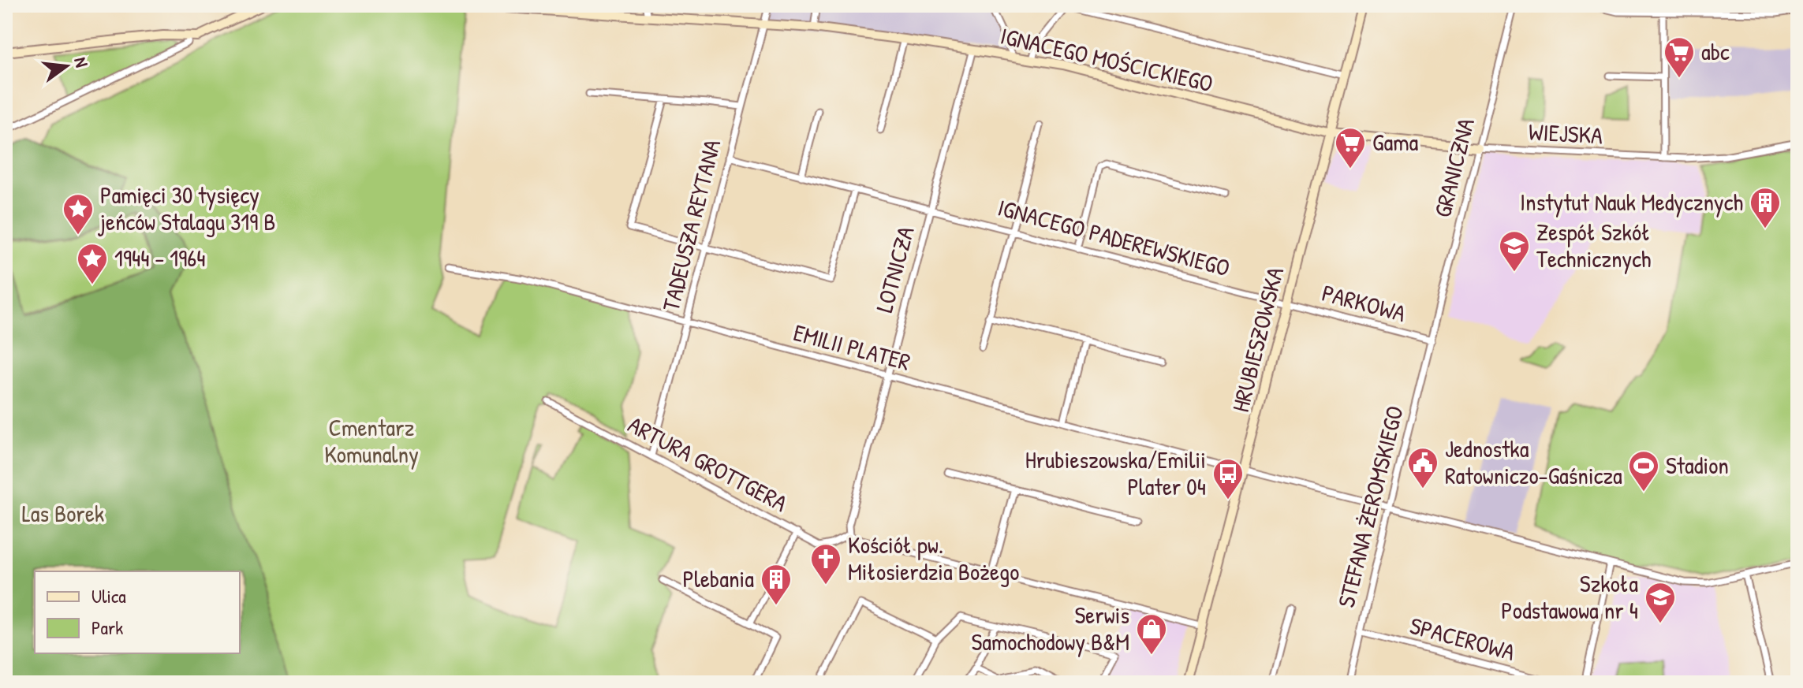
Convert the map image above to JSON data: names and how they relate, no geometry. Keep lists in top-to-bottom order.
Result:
{
  "streets": {
    "street": [
      "IGNACEGO MOŚCICKIEGO",
      "WIEJSKA",
      "GRANICZNA",
      "TADEUSZA REYTANA",
      "IGNACEGO PADEREWSKIEGO",
      "LOTNICZA",
      "PARKOWA",
      "HRUBIESZOWSKA",
      "EMILII PLATER",
      "ARTURA GROTTGERA",
      "STEFANA ŻEROMSKIEGO",
      "SPACEROWA"
    ]
  },
  "crossings": [
    ["IGNACEGO MOŚCICKIEGO", "WIEJSKA"],
    ["IGNACEGO MOŚCICKIEGO", "TADEUSZA REYTANA"],
    ["IGNACEGO MOŚCICKIEGO", "LOTNICZA"],
    ["IGNACEGO MOŚCICKIEGO", "HRUBIESZOWSKA"],
    ["WIEJSKA", "GRANICZNA"],
    ["WIEJSKA", "HRUBIESZOWSKA"],
    ["GRANICZNA", "PARKOWA"],
    ["GRANICZNA", "STEFANA ŻEROMSKIEGO"],
    ["TADEUSZA REYTANA", "IGNACEGO PADEREWSKIEGO"],
    ["TADEUSZA REYTANA", "EMILII PLATER"],
    ["TADEUSZA REYTANA", "ARTURA GROTTGERA"],
    ["IGNACEGO PADEREWSKIEGO", "LOTNICZA"],
    ["IGNACEGO PADEREWSKIEGO", "PARKOWA"],
    ["IGNACEGO PADEREWSKIEGO", "HRUBIESZOWSKA"],
    ["LOTNICZA", "EMILII PLATER"],
    ["LOTNICZA", "ARTURA GROTTGERA"],
    ["PARKOWA", "HRUBIESZOWSKA"],
    ["PARKOWA", "STEFANA ŻEROMSKIEGO"],
    ["HRUBIESZOWSKA", "EMILII PLATER"],
    ["EMILII PLATER", "STEFANA ŻEROMSKIEGO"],
    ["STEFANA ŻEROMSKIEGO", "SPACEROWA"]
  ],
  "parks": ["Cmentarz Komunalny", "Las Borek"],
  "places": {
    "supermarket": ["abc", "Gama"],
    "building": ["Instytut Nauk Medycznych", "Plebania"],
    "place": ["Pamięci 30 tysięcy jeńców Stalagu 319 B", "1944 - 1964"],
    "school or university": ["Zespół Szkół Technicznych", "Szkoła Podstawowa nr 4"],
    "public building": ["Jednostka Ratowniczo-Gaśnicza"],
    "sports": ["Stadion"],
    "bus stop": ["Hrubieszowska/Emilii Plater 04"],
    "church": ["Kościół pw. Miłosierdzia Bożego"],
    "shop": ["Serwis Samochodowy B&M"]
  },
  "legend": ["Ulica", "Park"],
  "north": "right"
}
